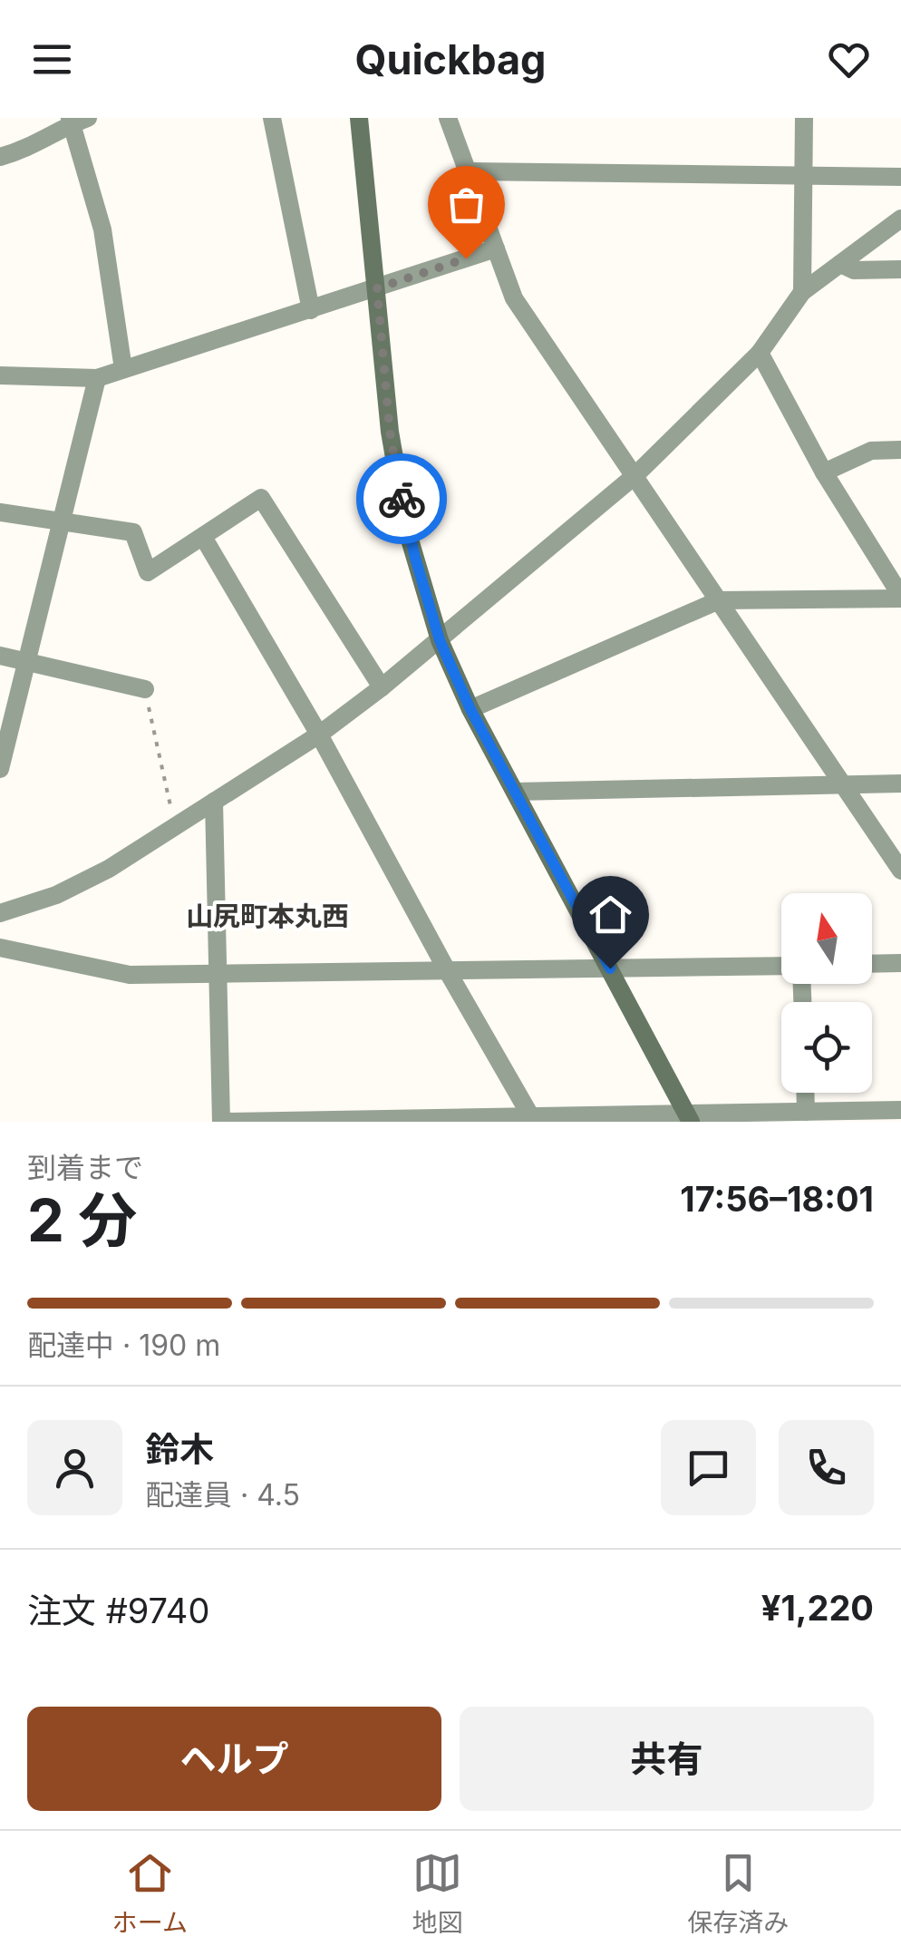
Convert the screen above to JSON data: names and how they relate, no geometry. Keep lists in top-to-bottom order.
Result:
{
  "districts": ["山尻町本丸西"],
  "north": "top",
  "page": {
    "header": "Quickbag",
    "heading": ["2 分", "到着まで", "17:56–18:01"],
    "panel": [
      "鈴木",
      "配達員 · 4.5",
      "注文 #9740",
      "¥1,220"
    ],
    "bar": "配達中 · 190 m",
    "buttons": ["ヘルプ", "共有"],
    "tabs": ["ホーム", "地図", "保存済み"]
  }
}
